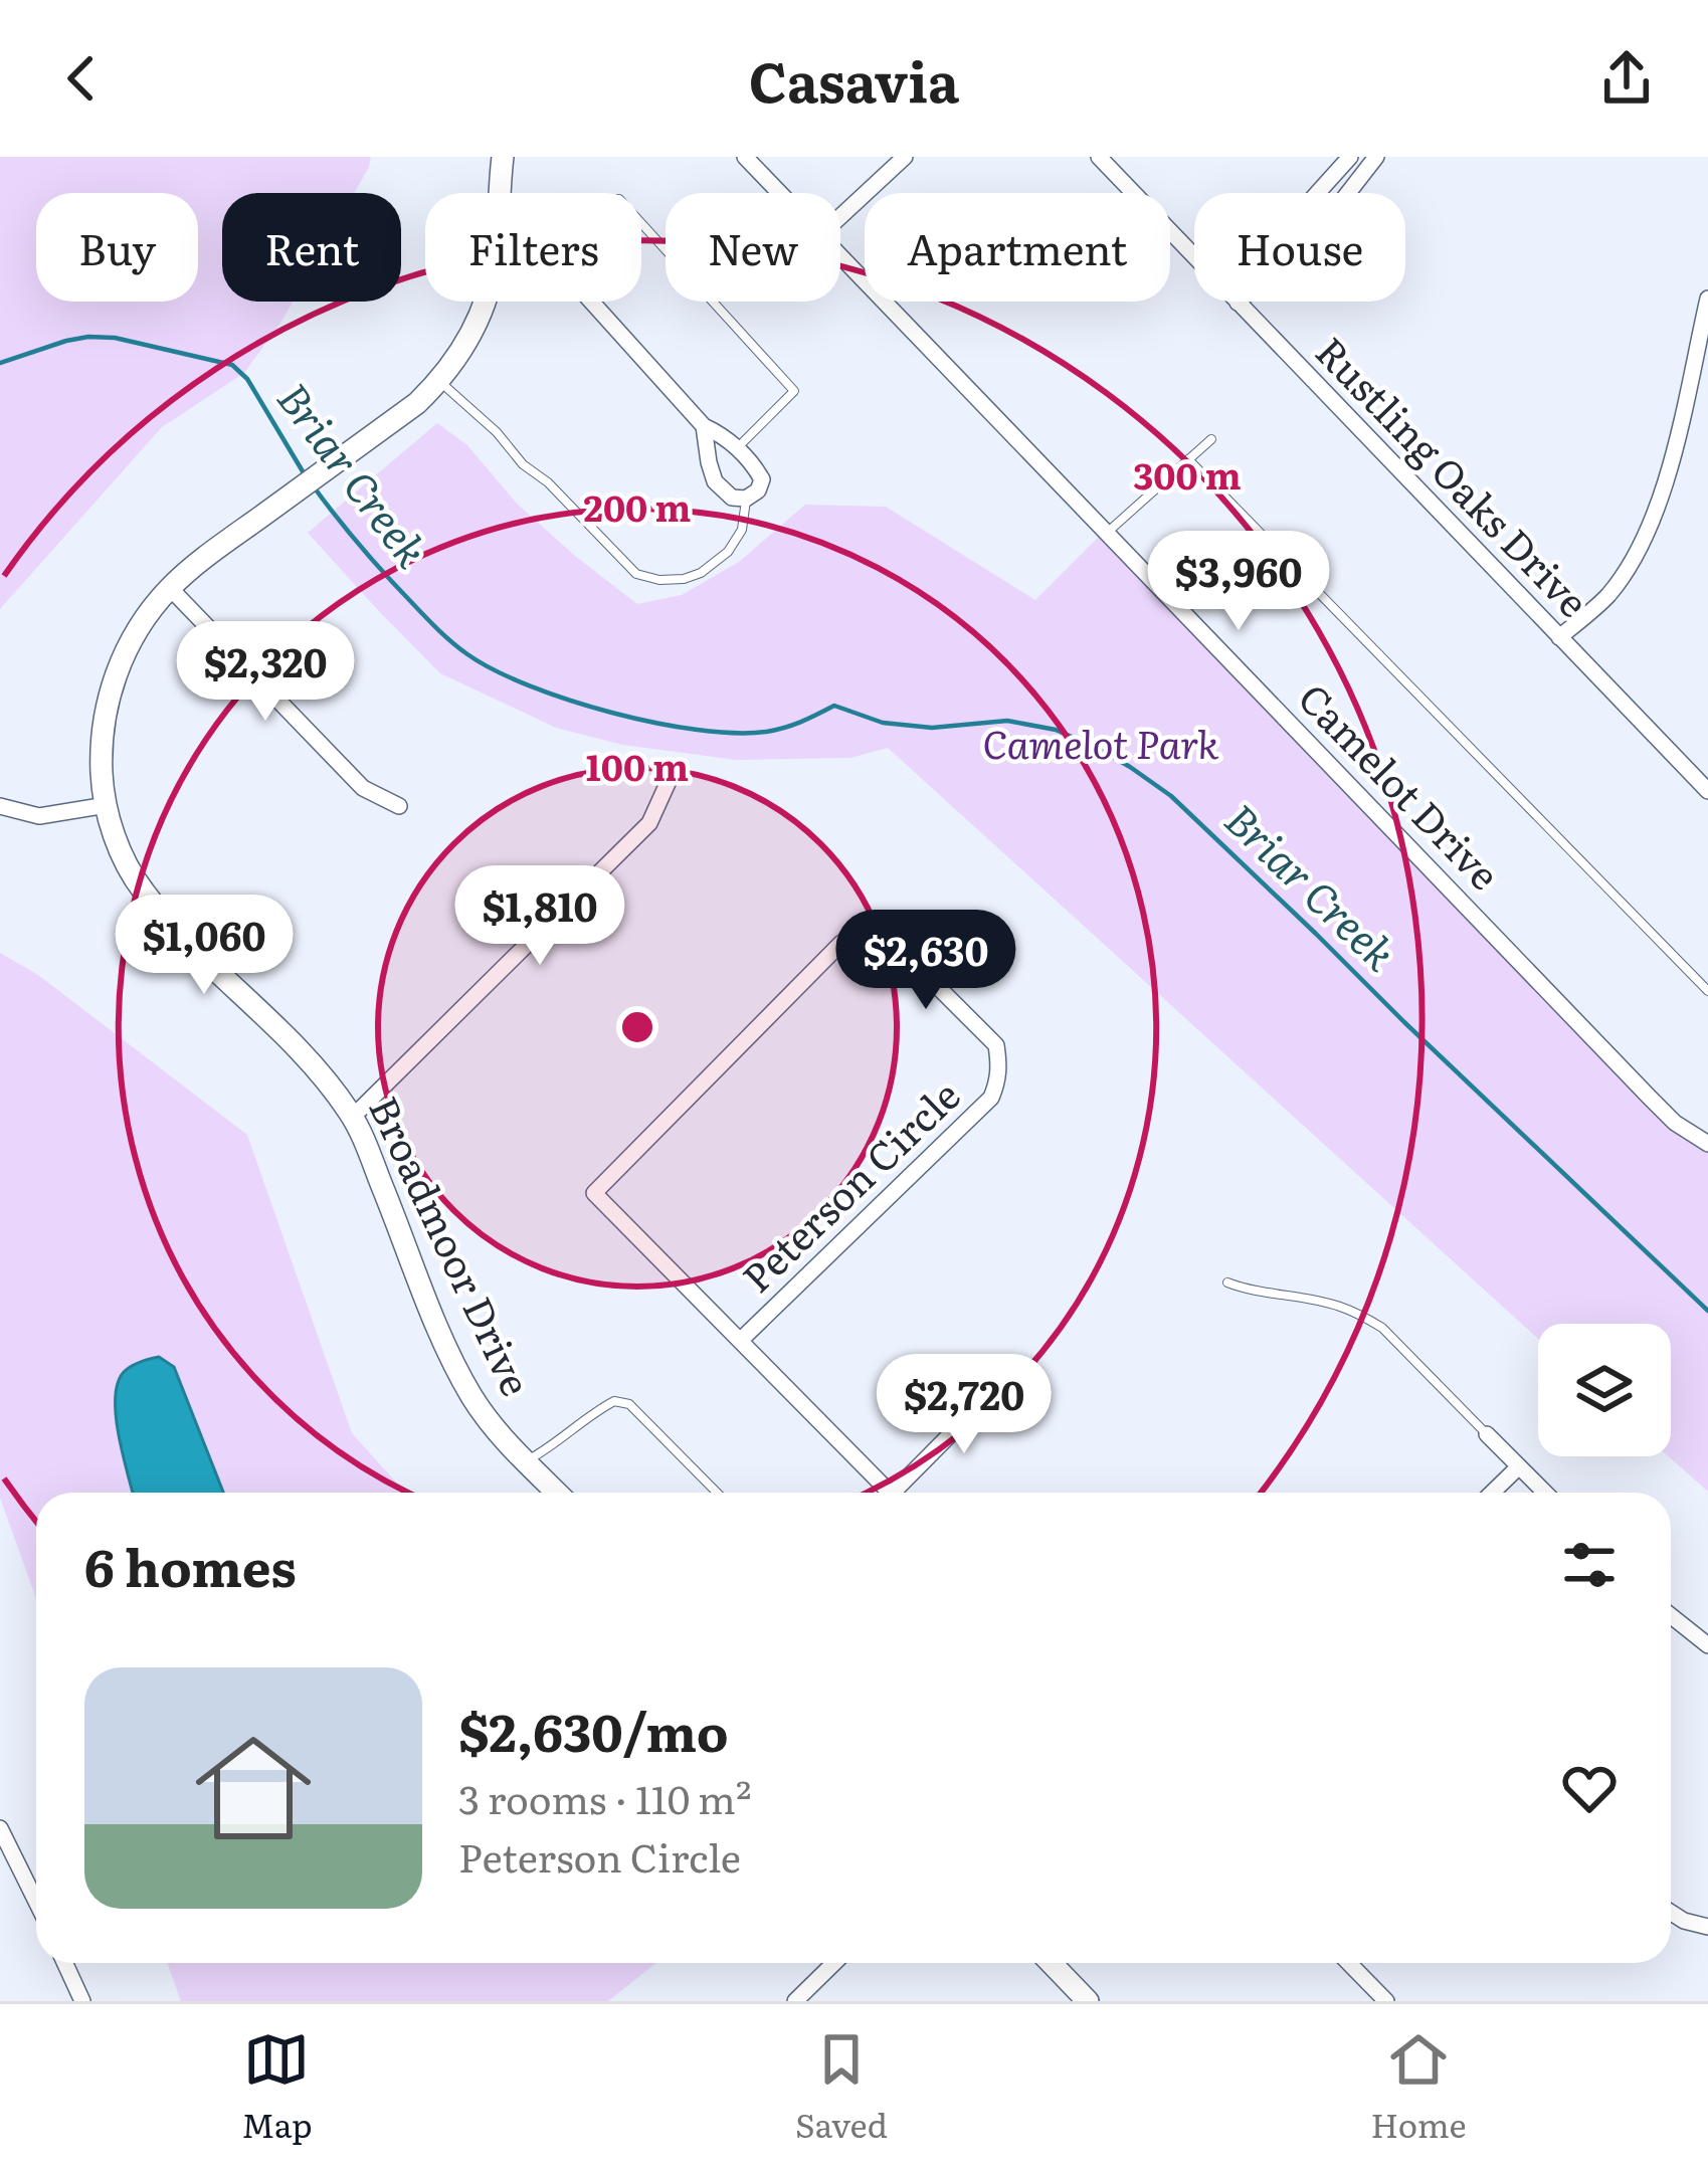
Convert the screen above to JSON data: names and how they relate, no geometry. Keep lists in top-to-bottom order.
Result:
{
  "streets": {
    "street": [
      "Rustling Oaks Drive",
      "Camelot Drive",
      "Peterson Circle",
      "Broadmoor Drive"
    ]
  },
  "water": ["Briar Creek"],
  "parks": ["Camelot Park"],
  "page": {
    "header": "Casavia",
    "chip": [
      "Buy",
      "Rent",
      "Filters",
      "New",
      "Apartment",
      "House"
    ],
    "price": [
      "$3,960",
      "$2,320",
      "$1,810",
      "$1,060",
      "$2,630",
      "$2,720"
    ],
    "heading": "6 homes",
    "list": [
      {
        "name": "$2,630/mo",
        "note": "3 rooms · 110 m² · Peterson Circle"
      }
    ],
    "tabs": ["Map", "Saved", "Home"]
  },
  "rings": ["300 m", "200 m", "100 m"]
}
